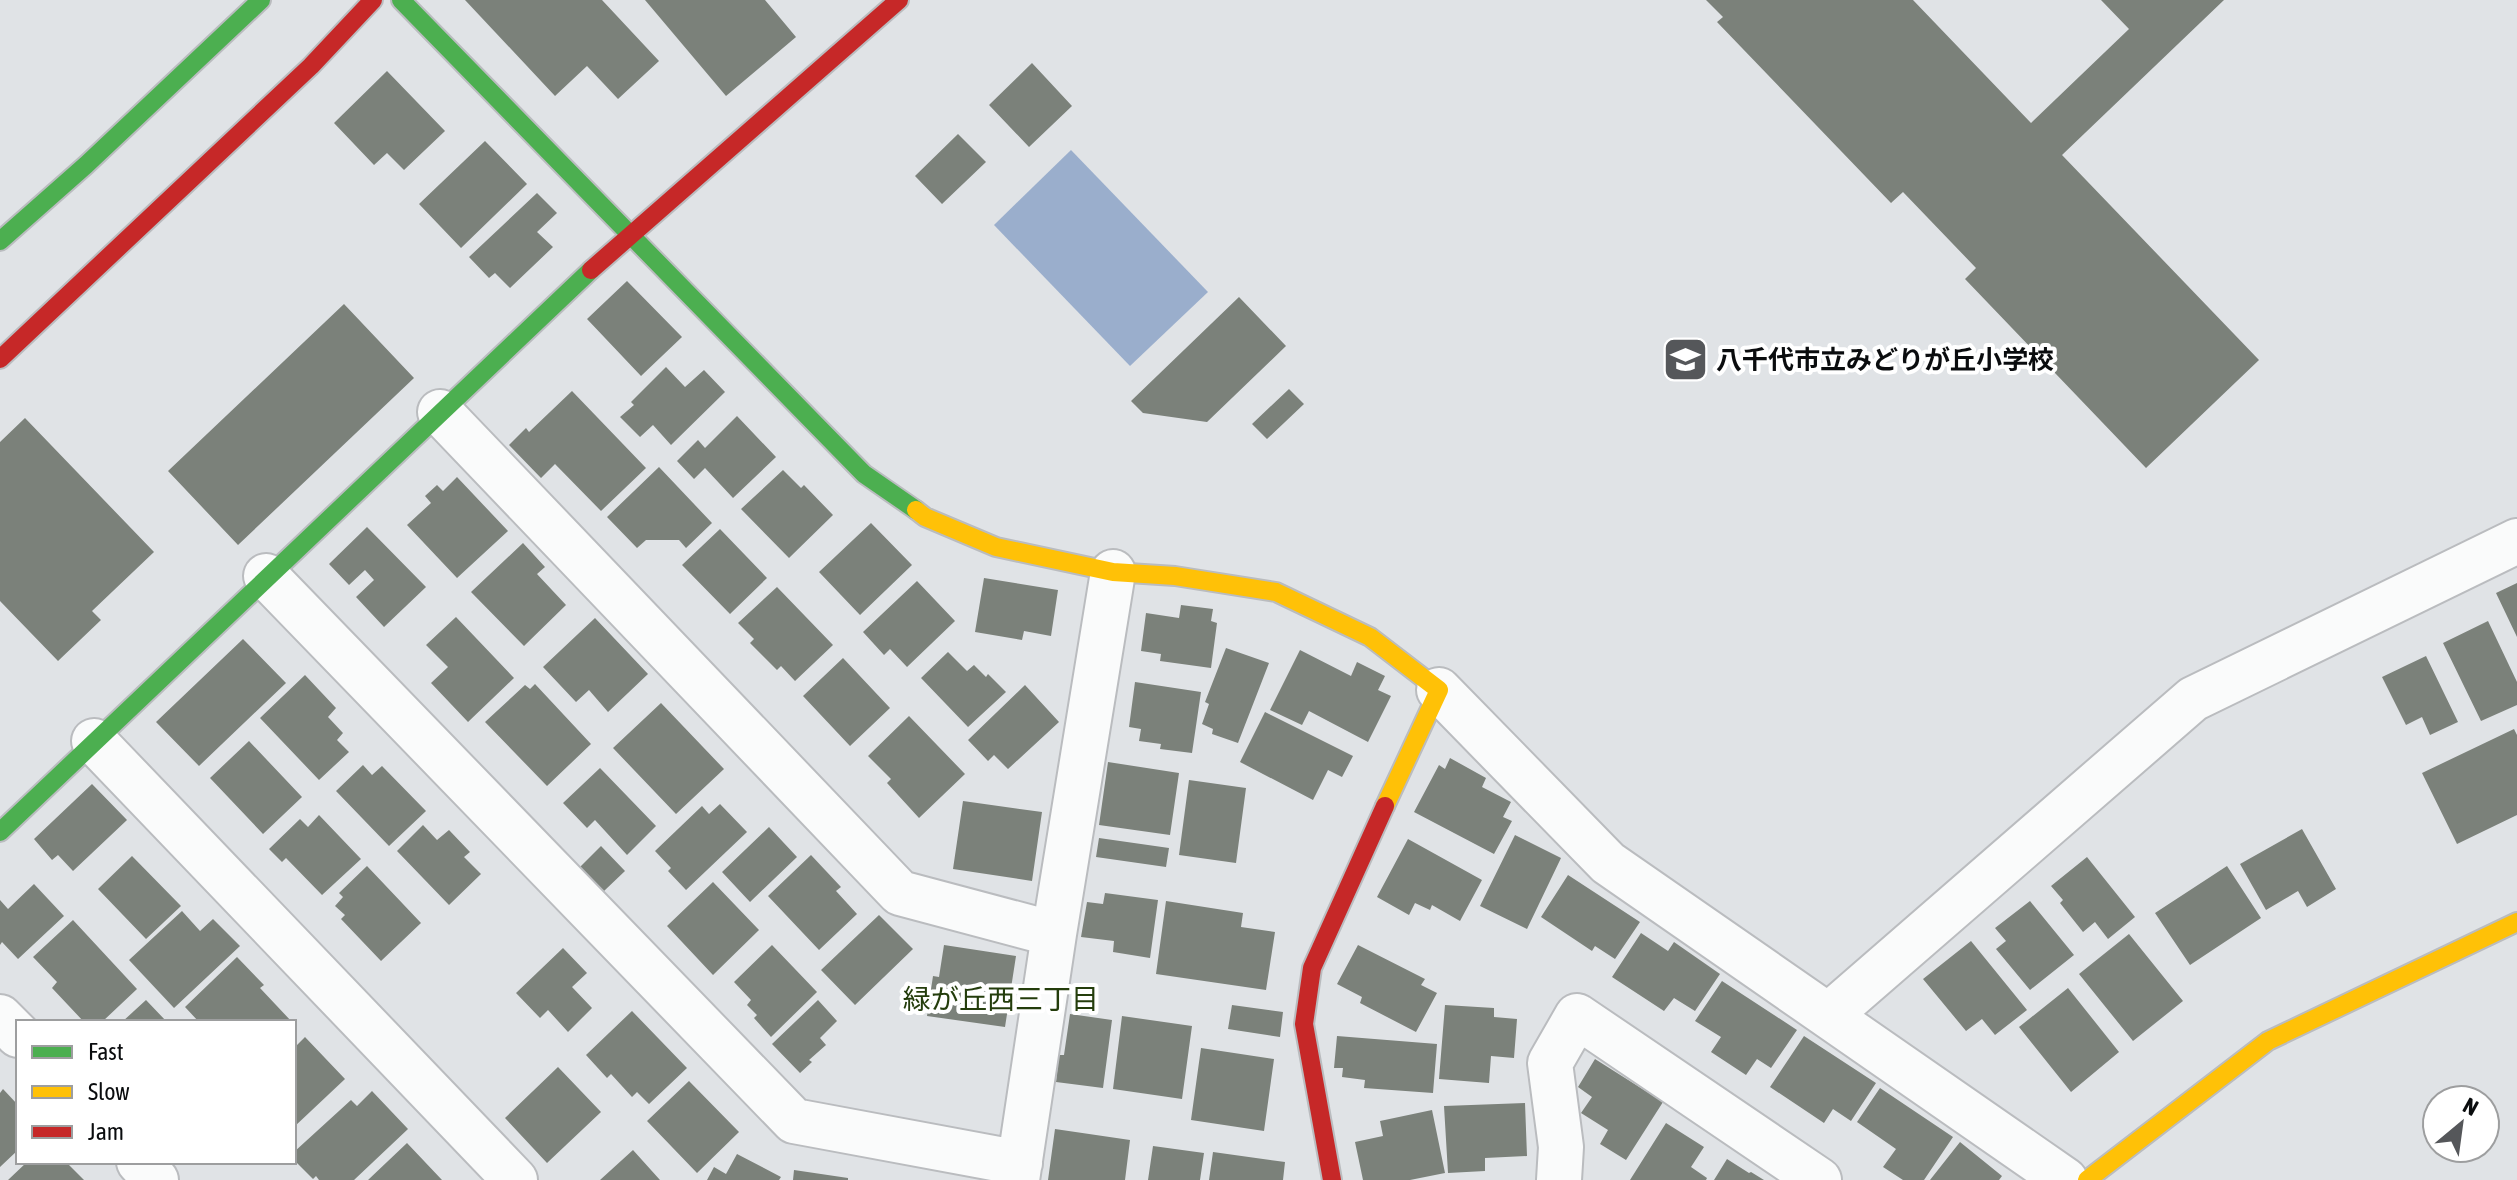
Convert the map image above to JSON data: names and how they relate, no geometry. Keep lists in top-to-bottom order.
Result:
{
  "districts": ["緑が丘西三丁目"],
  "places": {
    "school or university": ["八千代市立みどりが丘小学校"]
  },
  "legend": ["Fast", "Slow", "Jam"],
  "north": "top right"
}
